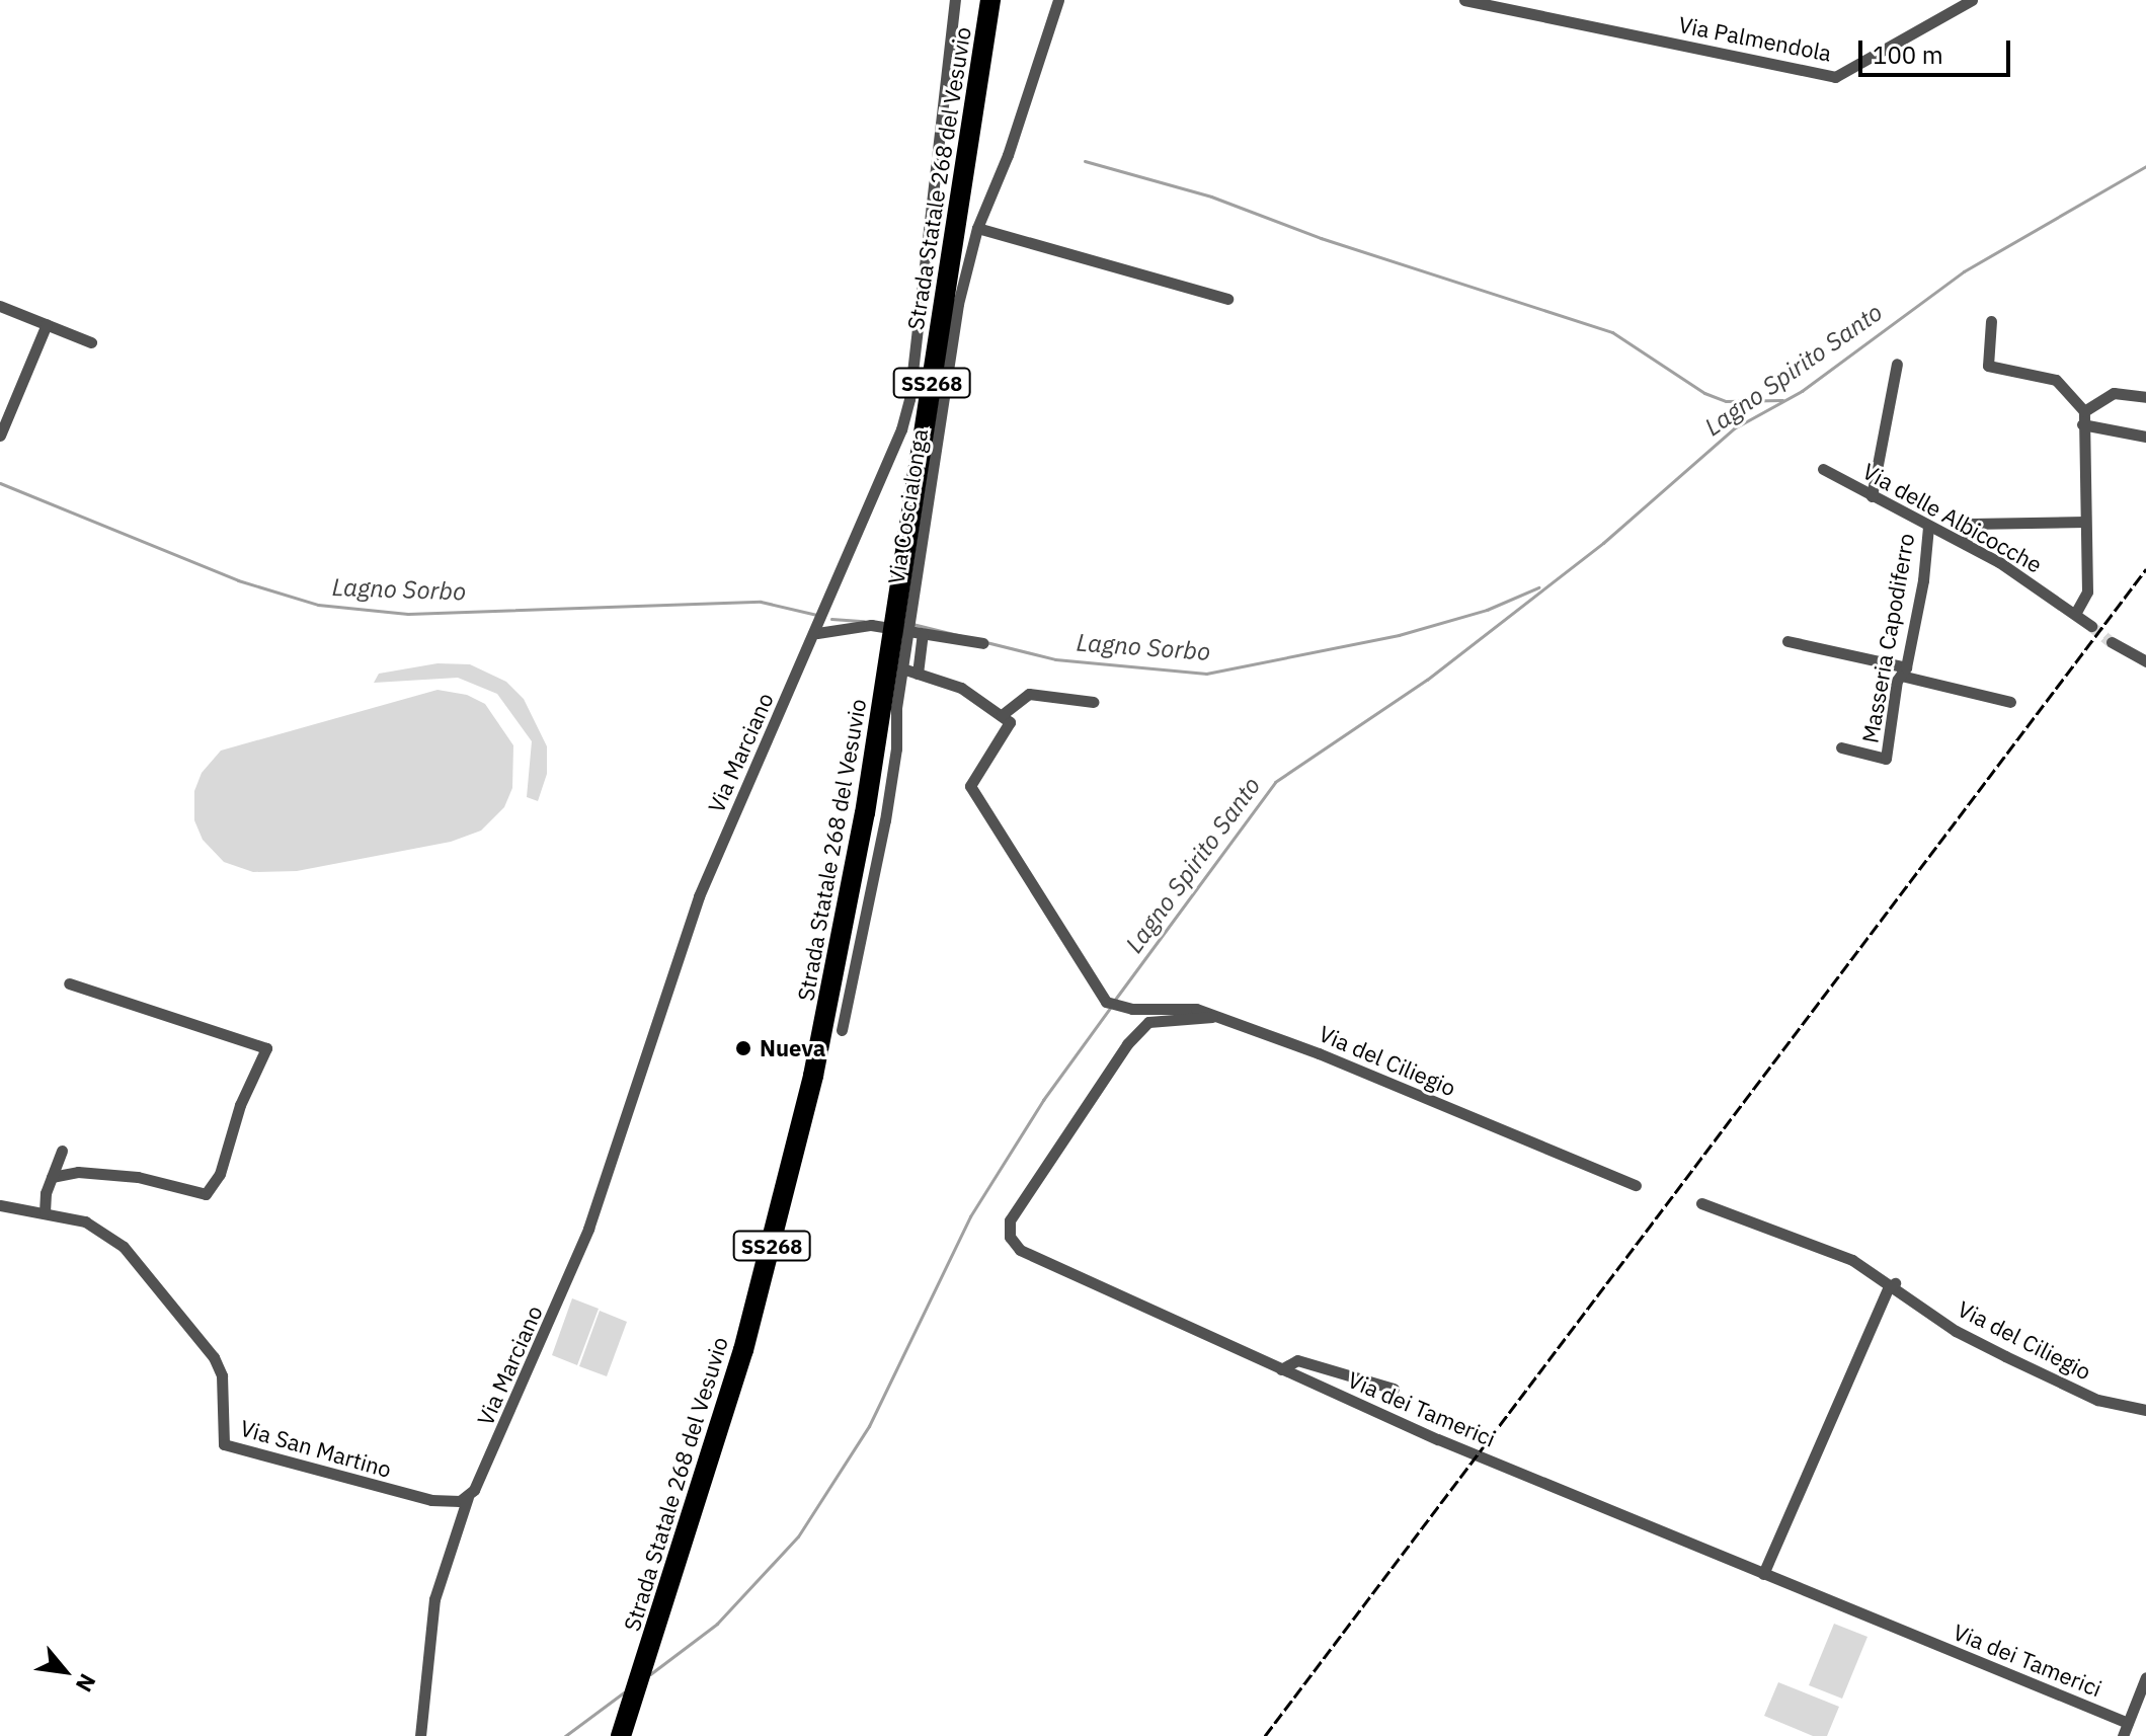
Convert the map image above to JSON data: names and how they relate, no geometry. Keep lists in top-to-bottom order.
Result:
{
  "streets": {
    "highway": ["Strada Statale 268 del Vesuvio", "SS268"],
    "street": [
      "Via Palmendola",
      "Via Coscialonga",
      "Via delle Albicocche",
      "Masseria Capodiferro",
      "Via Marciano",
      "Via del Ciliegio",
      "Via dei Tamerici",
      "Via San Martino"
    ]
  },
  "crossings": [
    ["Strada Statale 268 del Vesuvio", "Via Coscialonga"],
    ["Via delle Albicocche", "Masseria Capodiferro"],
    ["Via Marciano", "Via San Martino"],
    ["Via del Ciliegio", "Via dei Tamerici"]
  ],
  "water": ["Lagno Spirito Santo", "Lagno Sorbo"],
  "places": ["Nueva"],
  "scale_bar": "100 m",
  "north": "bottom right"
}
